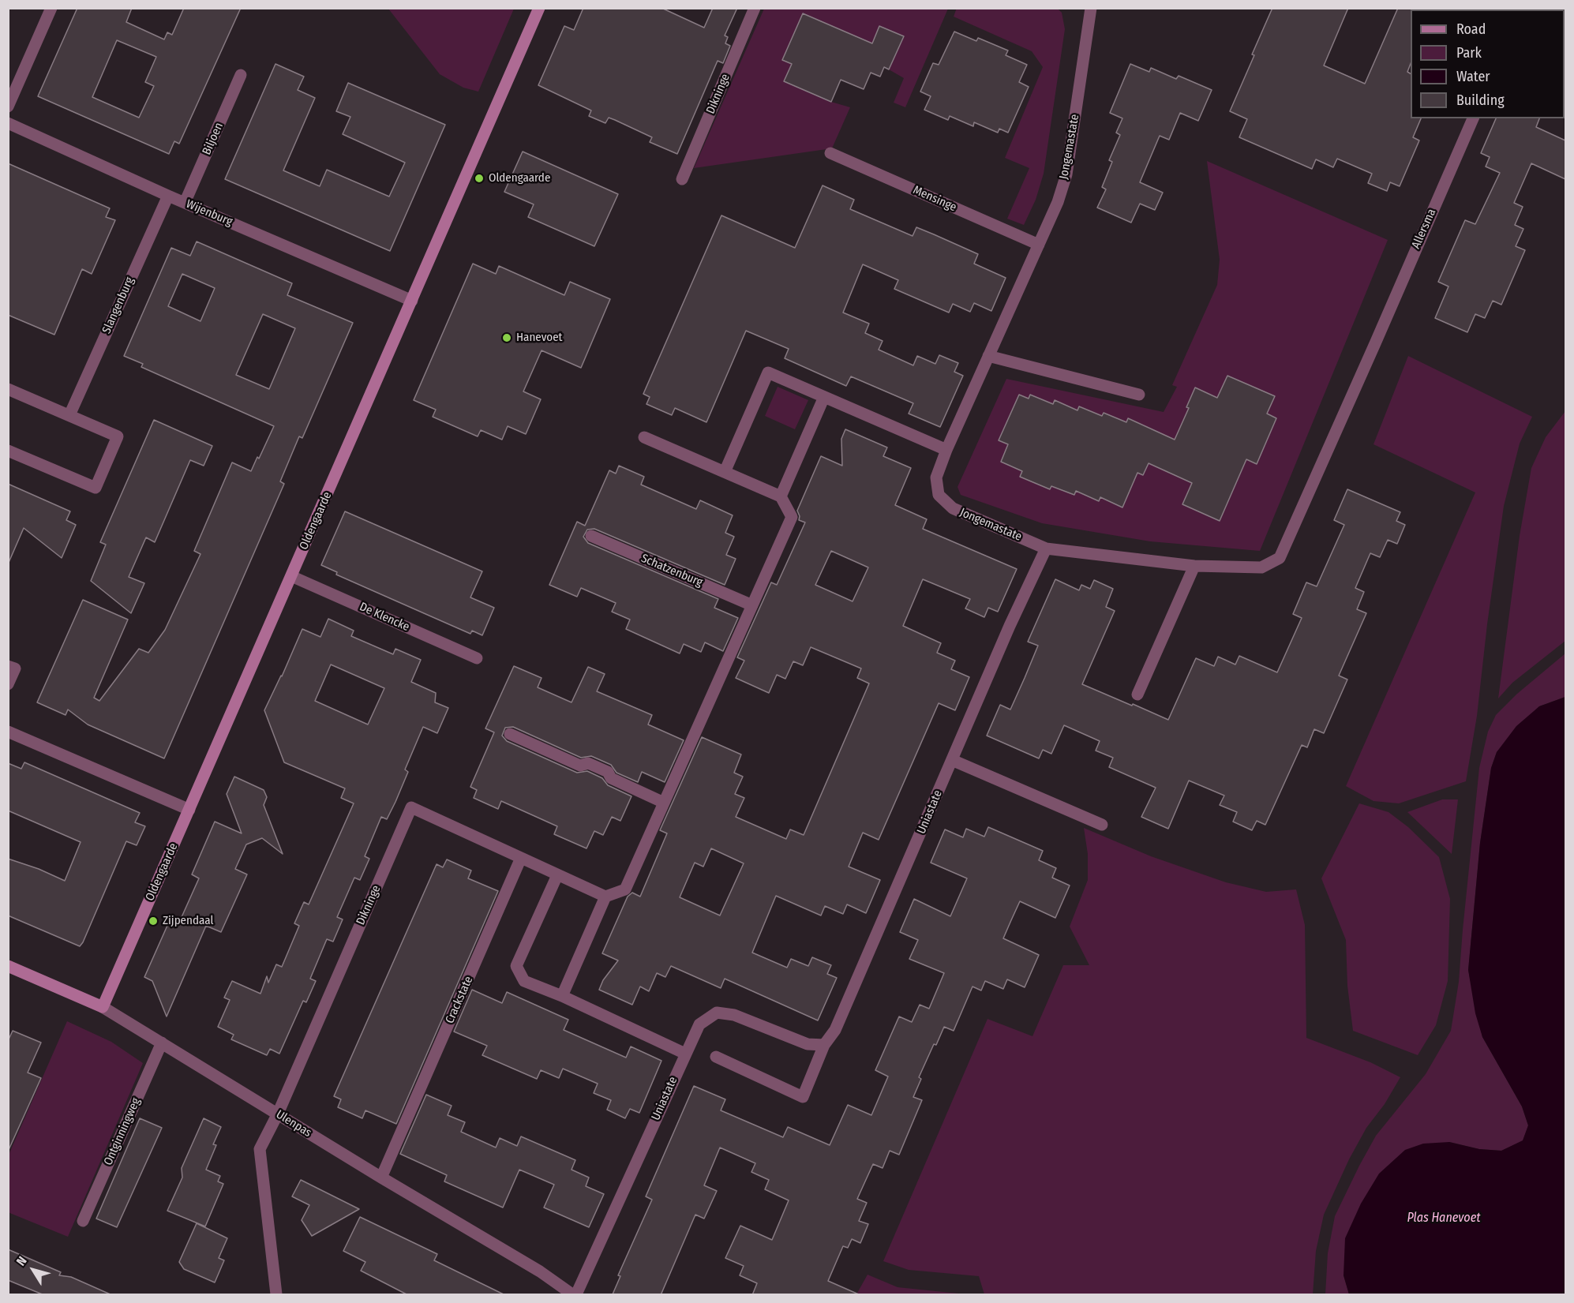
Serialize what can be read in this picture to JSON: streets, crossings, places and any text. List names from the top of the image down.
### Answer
{
  "streets": {
    "street": [
      "Dikninge",
      "Biljoen",
      "Jongemastate",
      "Mensinge",
      "Wijenburg",
      "Allersma",
      "Slangenburg",
      "Oldengaarde",
      "Schatzenburg",
      "De Klencke",
      "Uniastate",
      "Crackstate",
      "Ulenpas",
      "Ontginningweg"
    ]
  },
  "crossings": [
    ["Dikninge", "Crackstate"],
    ["Dikninge", "Ulenpas"],
    ["Biljoen", "Wijenburg"],
    ["Jongemastate", "Mensinge"],
    ["Jongemastate", "Allersma"],
    ["Jongemastate", "Uniastate"],
    ["Wijenburg", "Slangenburg"],
    ["Wijenburg", "Oldengaarde"],
    ["Oldengaarde", "De Klencke"],
    ["Oldengaarde", "Ulenpas"],
    ["Crackstate", "Ulenpas"],
    ["Ulenpas", "Ontginningweg"]
  ],
  "water": ["Plas Hanevoet"],
  "places": ["Oldengaarde", "Hanevoet", "Zijpendaal"],
  "legend": [
    "Road",
    "Park",
    "Water",
    "Building"
  ],
  "north": "top left"
}
